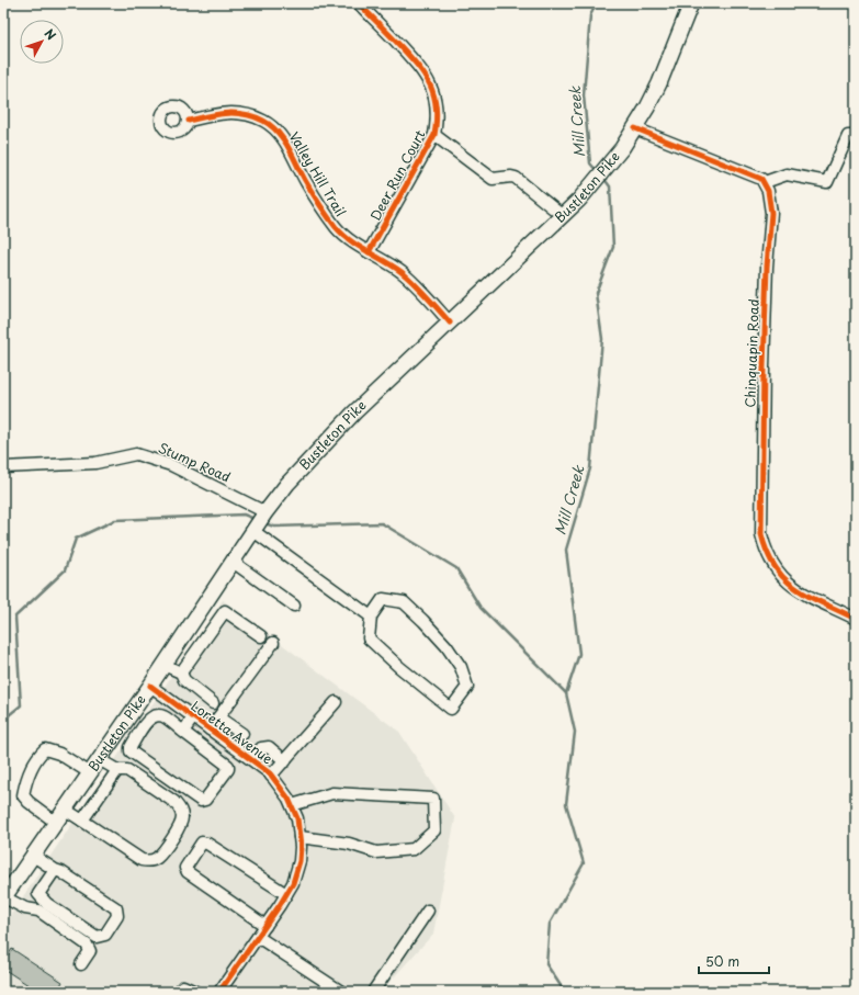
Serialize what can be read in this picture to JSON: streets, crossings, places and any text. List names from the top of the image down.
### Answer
{
  "streets": {
    "main road": ["Bustleton Pike"],
    "street": [
      "Valley Hill Trail",
      "Deer Run Court",
      "Chinquapin Road",
      "Stump Road",
      "Loretta Avenue"
    ]
  },
  "crossings": [
    ["Valley Hill Trail", "Deer Run Court"],
    ["Valley Hill Trail", "Bustleton Pike"],
    ["Bustleton Pike", "Stump Road"],
    ["Bustleton Pike", "Loretta Avenue"]
  ],
  "water": ["Mill Creek"],
  "scale_bar": "50 m",
  "north": "top right"
}
